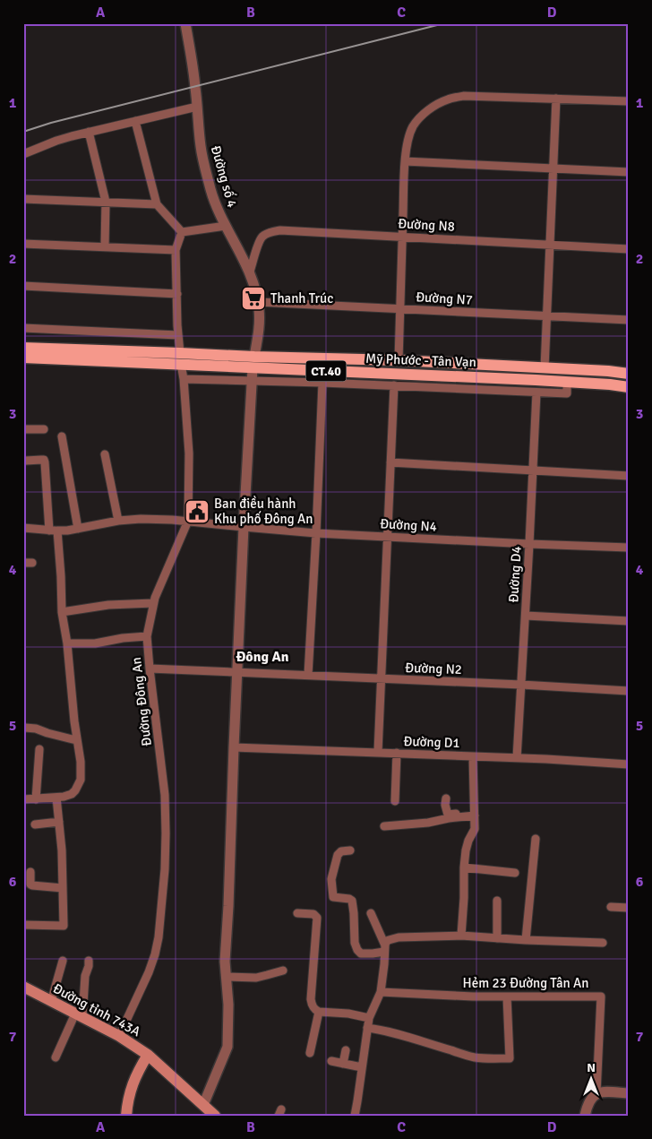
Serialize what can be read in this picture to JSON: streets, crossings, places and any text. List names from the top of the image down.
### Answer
{
  "streets": {
    "main road": ["Mỹ Phước - Tân Vạn", "CT.40", "Đường tỉnh 743A"],
    "street": [
      "Đường số 4",
      "Đường N8",
      "Đường N7",
      "Đường N4",
      "Đường D4",
      "Đường N2",
      "Đường Đông An",
      "Đường D1",
      "Hẻm 23 Đường Tân An"
    ]
  },
  "crossings": [
    ["Đường số 4", "Đường N8"],
    ["Đường số 4", "Đường N7"],
    ["Đường số 4", "Mỹ Phước - Tân Vạn"],
    ["Đường số 4", "Đường N4"],
    ["Đường số 4", "Đường N2"],
    ["Đường số 4", "Đường D1"],
    ["Đường số 4", "Đường tỉnh 743A"],
    ["Mỹ Phước - Tân Vạn", "Đường Đông An"],
    ["Đường N4", "Đường D4"],
    ["Đường N4", "Đường Đông An"],
    ["Đường D4", "Đường N2"],
    ["Đường D4", "Đường D1"],
    ["Đường N2", "Đường Đông An"],
    ["Đường Đông An", "Đường tỉnh 743A"]
  ],
  "districts": ["Đông An"],
  "places": {
    "supermarket": ["Thanh Trúc"],
    "public building": ["Ban điều hành Khu phố Đông An"]
  },
  "north": "top",
  "grid": {
    "columns": [
      "A",
      "B",
      "C",
      "D"
    ],
    "rows": [
      "1",
      "2",
      "3",
      "4",
      "5",
      "6",
      "7"
    ]
  }
}
